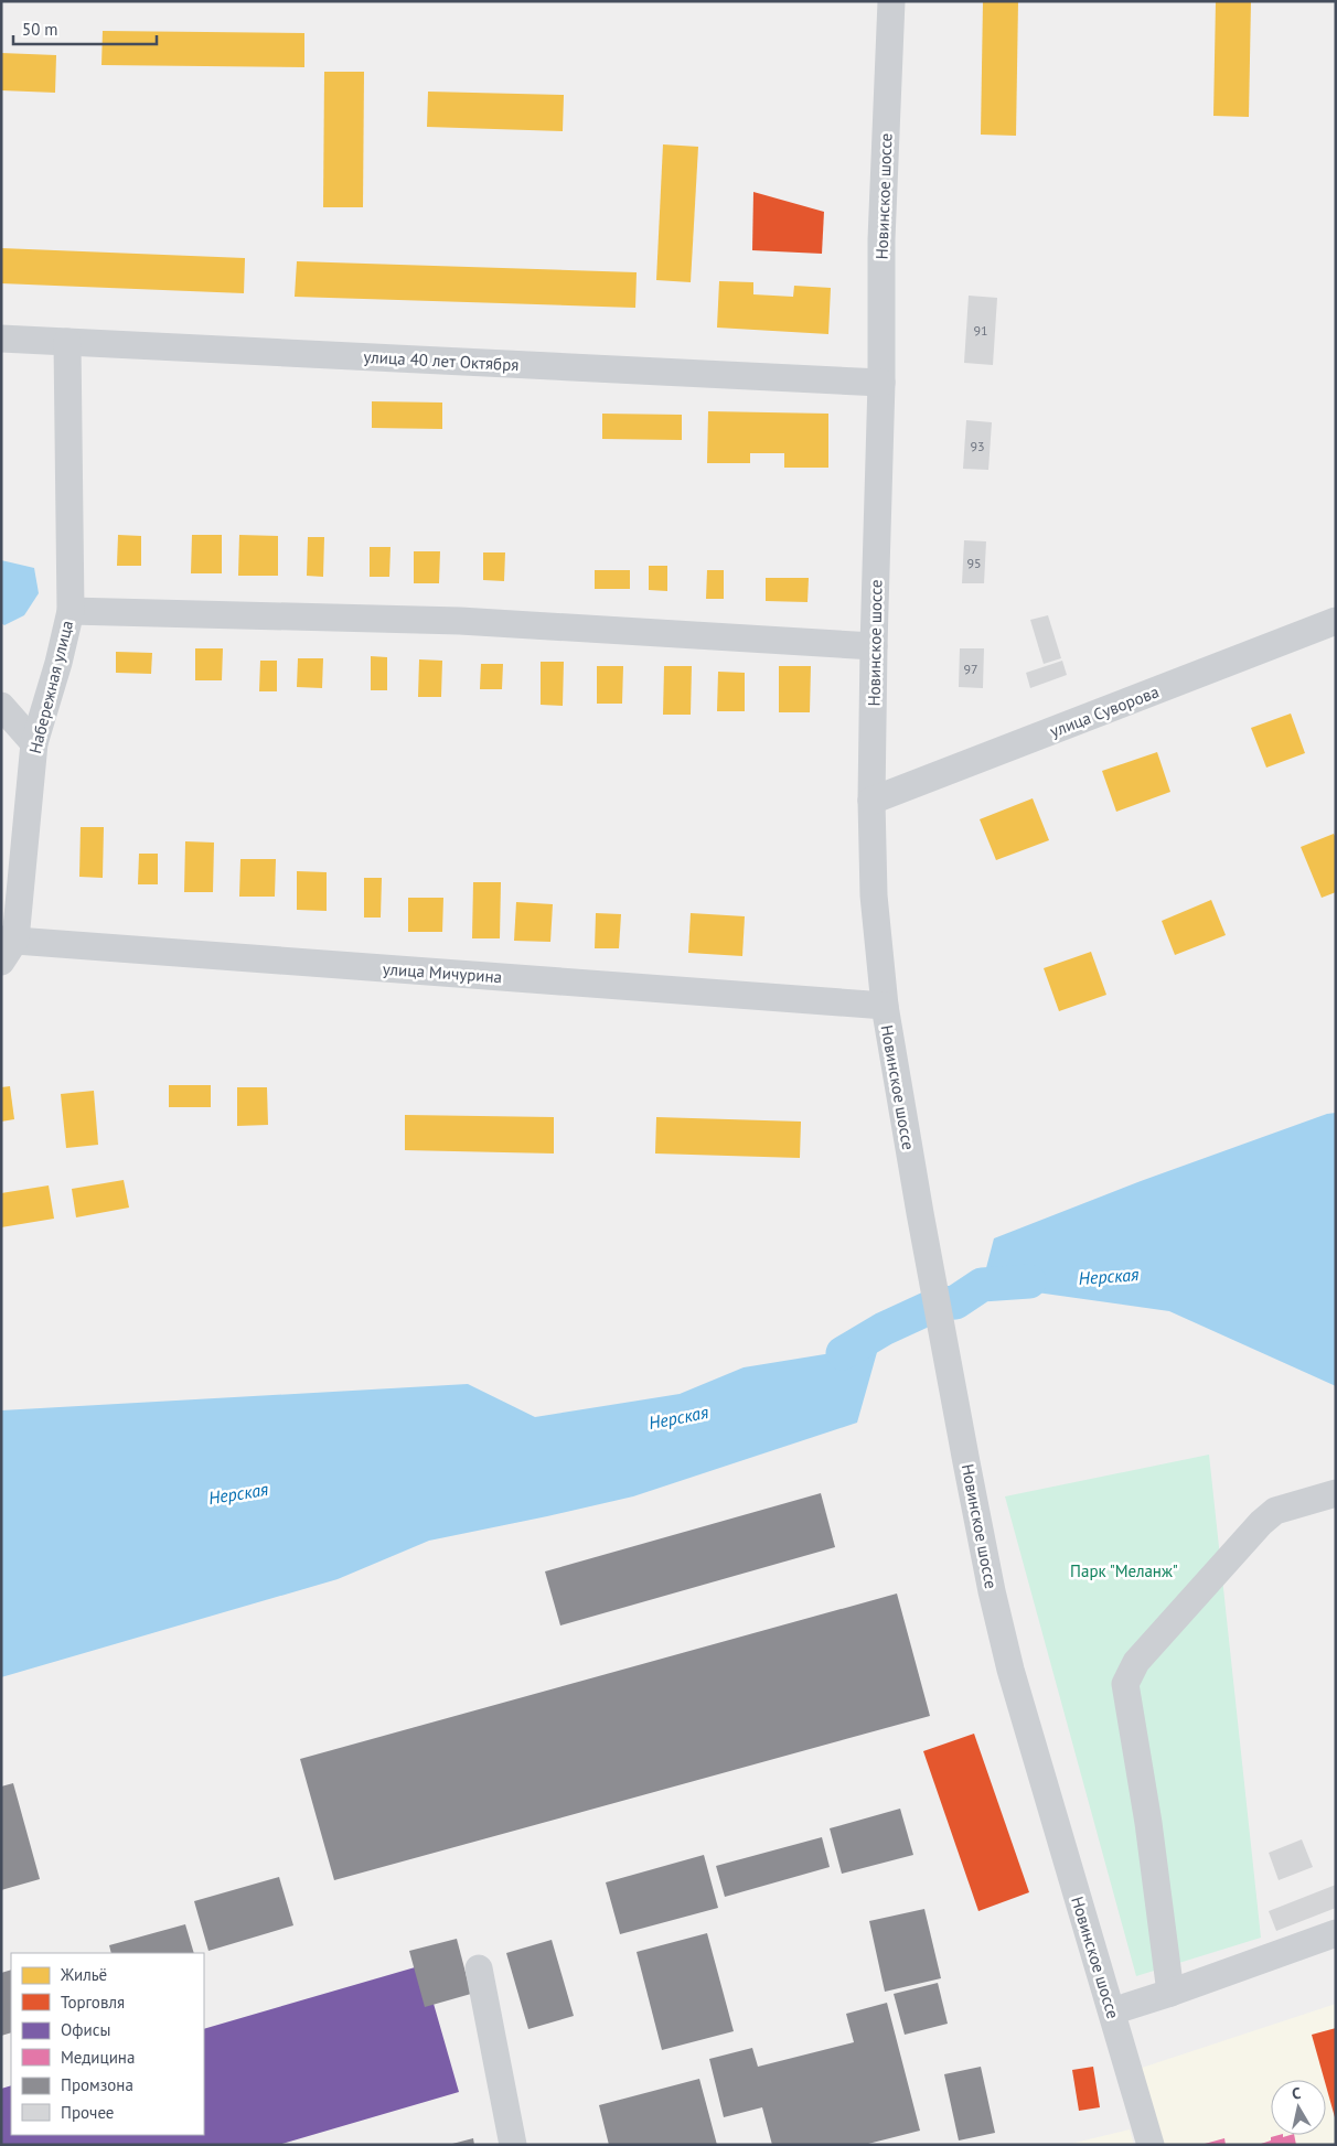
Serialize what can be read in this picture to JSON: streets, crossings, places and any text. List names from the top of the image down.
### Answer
{
  "streets": {
    "street": [
      "Новинское шоссе",
      "улица 40 лет Октября",
      "Набережная улица",
      "улица Суворова",
      "улица Мичурина"
    ]
  },
  "crossings": [
    ["Новинское шоссе", "улица 40 лет Октября"],
    ["Новинское шоссе", "улица Суворова"],
    ["Новинское шоссе", "улица Мичурина"],
    ["улица 40 лет Октября", "Набережная улица"],
    ["Набережная улица", "улица Мичурина"]
  ],
  "water": ["Нерская"],
  "parks": ["Парк \"Меланж\""],
  "house_numbers": [
    "91",
    "93",
    "95",
    "97"
  ],
  "legend": [
    "Жильё",
    "Торговля",
    "Офисы",
    "Медицина",
    "Промзона",
    "Прочее"
  ],
  "scale_bar": "50 m",
  "north": "top"
}
